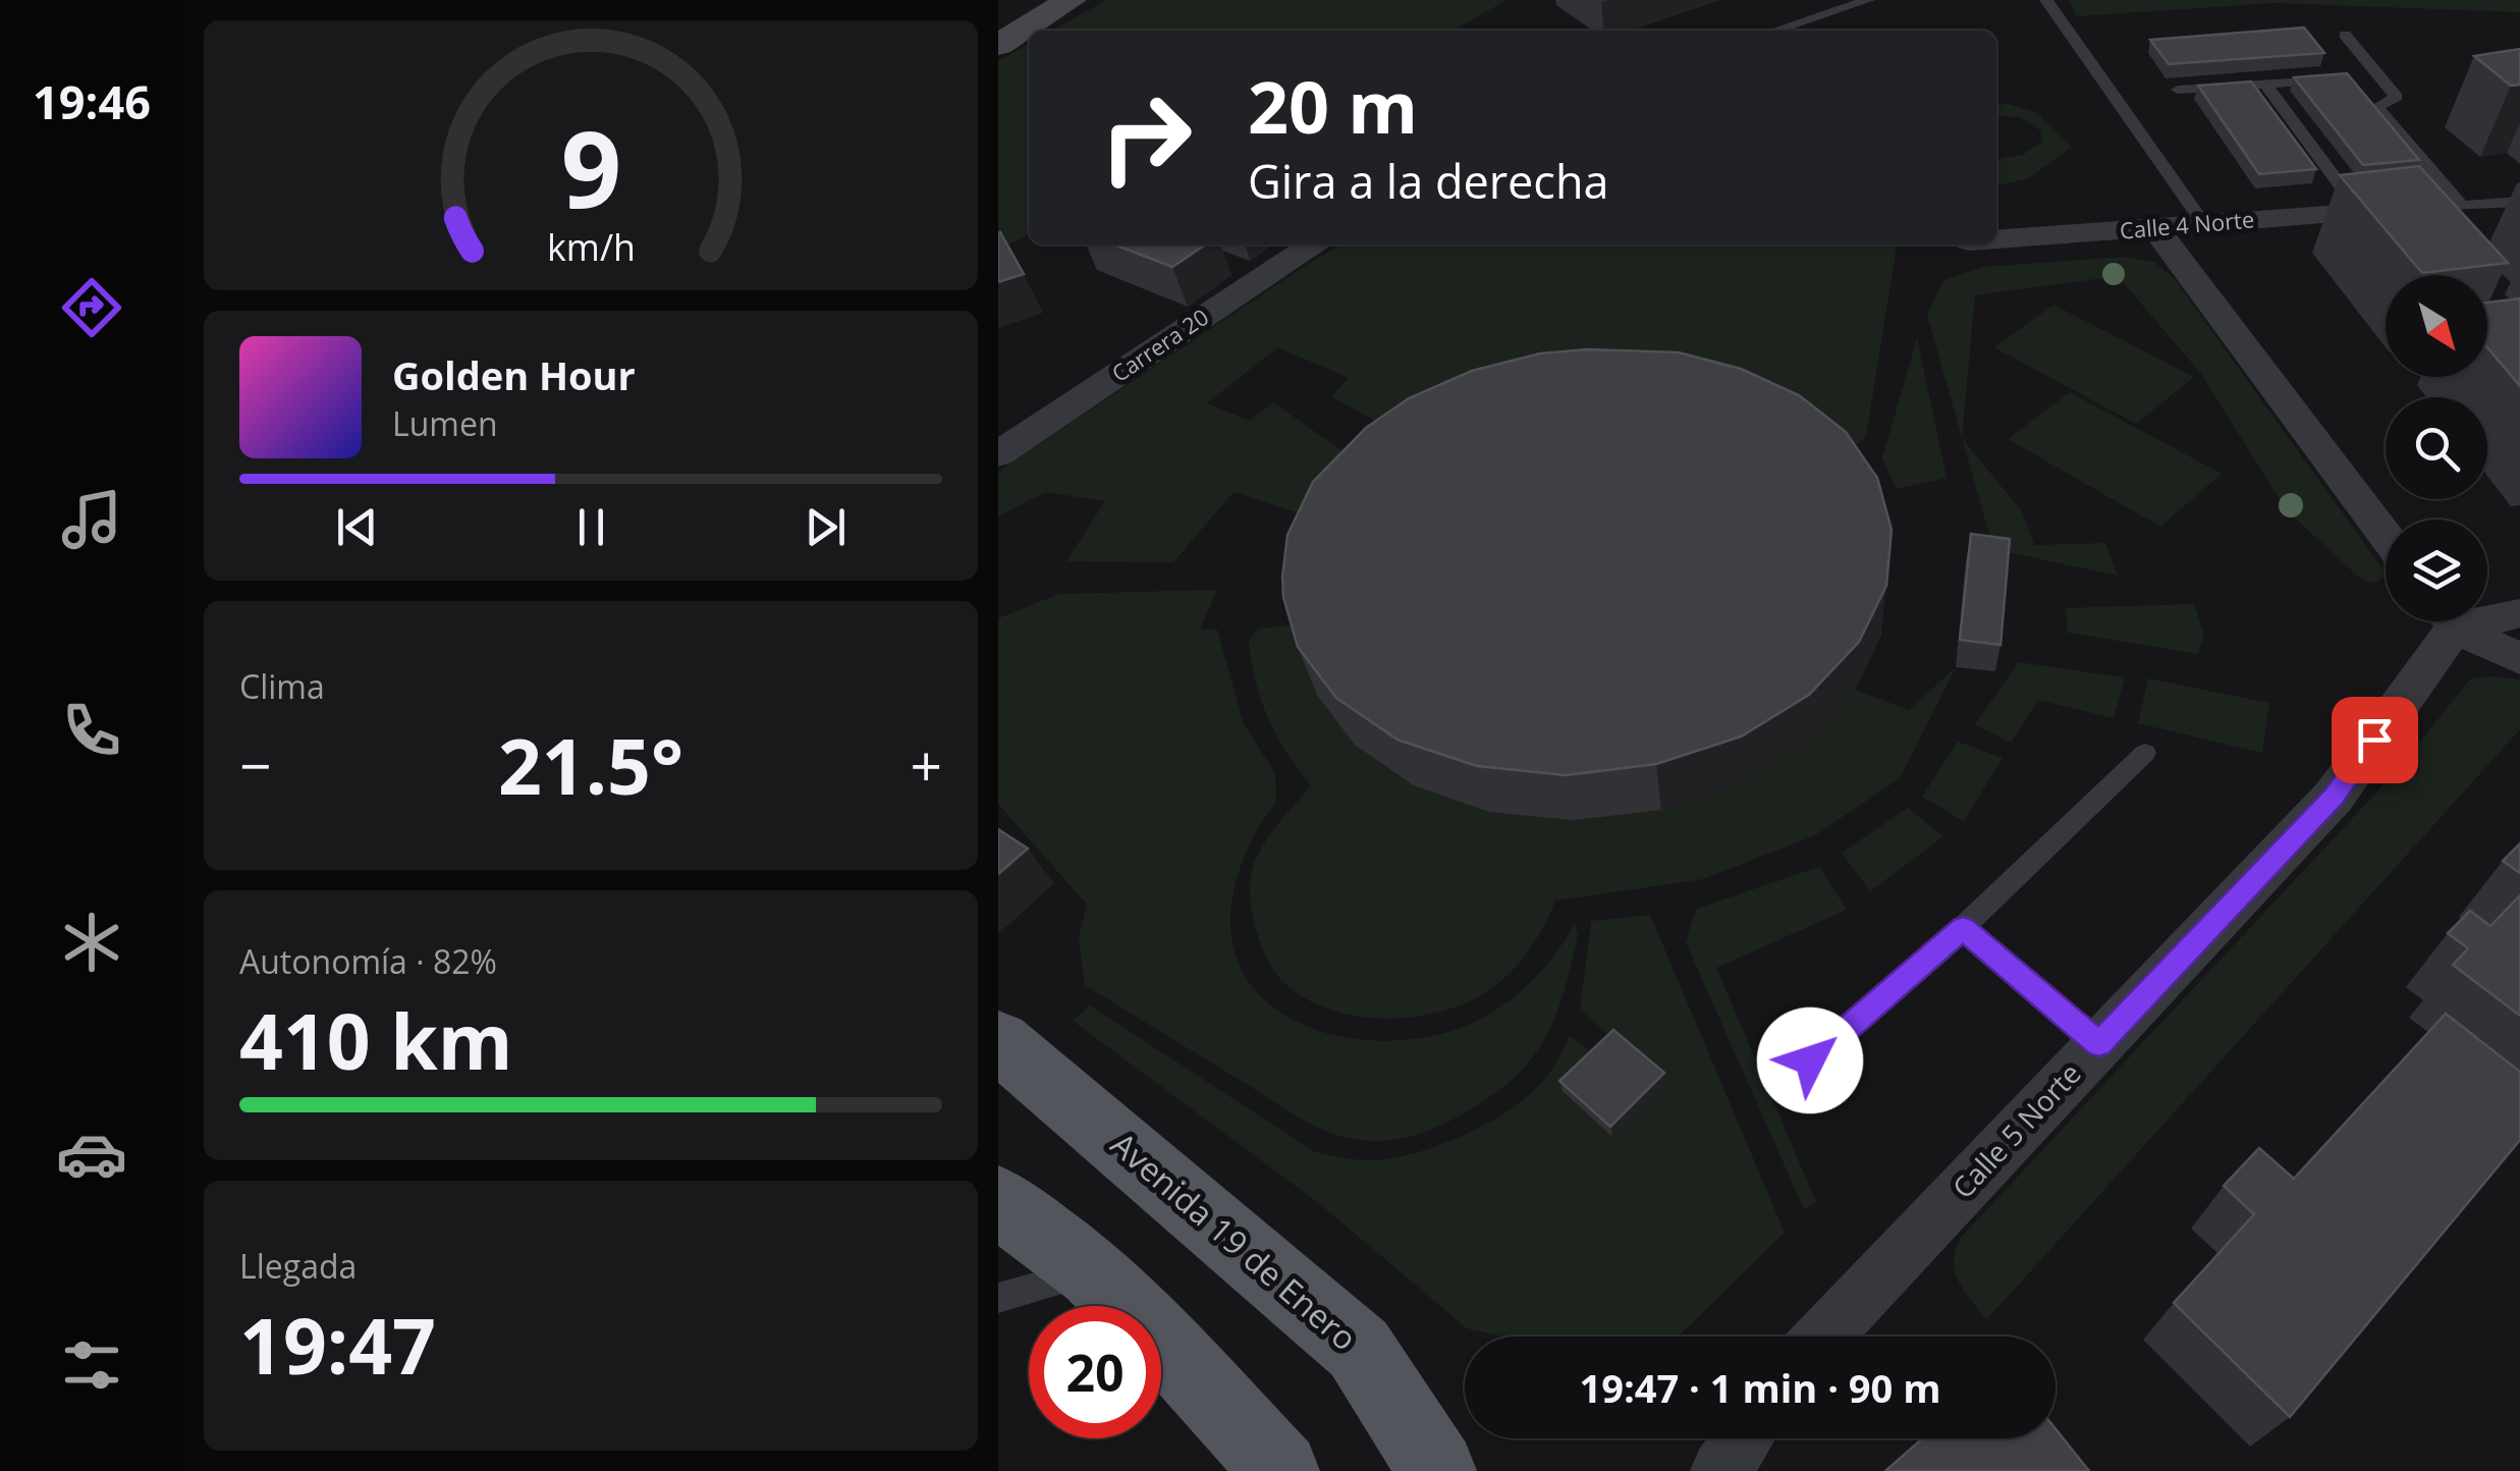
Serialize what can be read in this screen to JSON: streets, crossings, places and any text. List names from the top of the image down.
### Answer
{
  "streets": {
    "main road": ["Avenida 19 de Enero"],
    "street": ["Calle 4 Norte", "Carrera 20", "Calle 5 Norte"]
  },
  "north": "bottom right",
  "page": {
    "tabs": "19:46",
    "turn": ["20 m", "Gira a la derecha"],
    "song": ["Golden Hour", "Lumen"],
    "tile": [
      "Clima",
      ["Autonomía · 82%", "410 km"],
      ["Llegada", "19:47"]
    ],
    "heat": ["−", "21.5°", "+"],
    "limit": "20",
    "trip": "19:47 · 1 min · 90 m",
    "gauge": ["9", "km/h"]
  }
}
